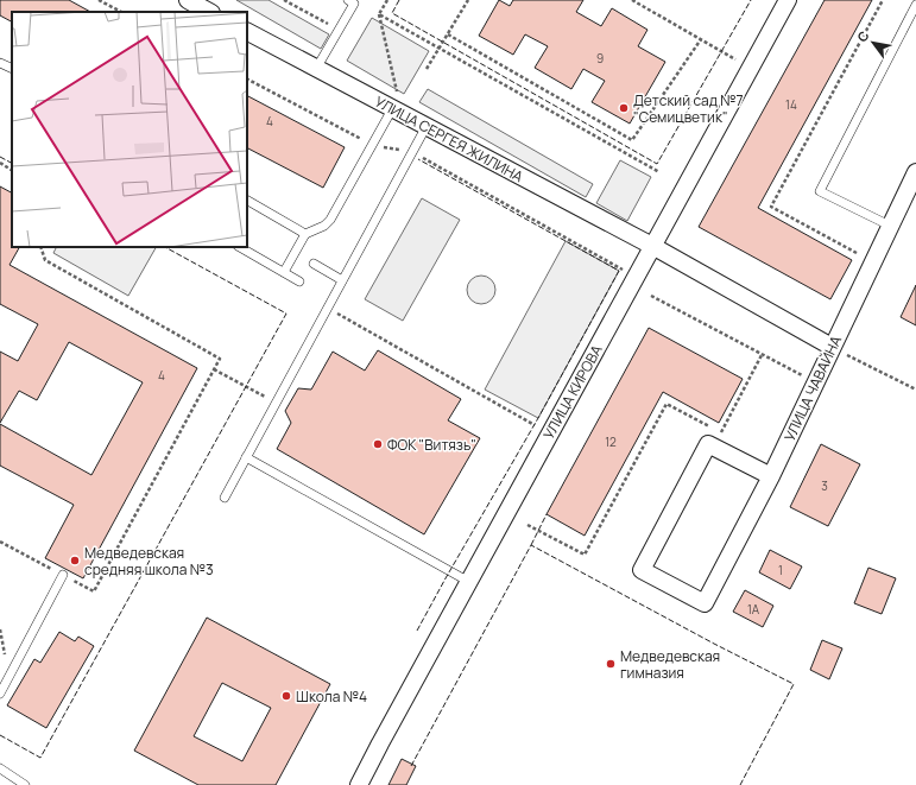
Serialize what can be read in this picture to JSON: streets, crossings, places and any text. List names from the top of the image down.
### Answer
{
  "streets": {
    "street": ["УЛИЦА СЕРГЕЯ ЖИЛИНА", "УЛИЦА ЧАВАЙНА", "УЛИЦА КИРОВА"]
  },
  "crossings": [
    ["УЛИЦА СЕРГЕЯ ЖИЛИНА", "УЛИЦА ЧАВАЙНА"],
    ["УЛИЦА СЕРГЕЯ ЖИЛИНА", "УЛИЦА КИРОВА"]
  ],
  "places": [
    "Детский сад №7 \"Семицветик\"",
    "ФОК \"Витязь\"",
    "Медведевская средняя школа №3",
    "Медведевская гимназия",
    "Школа №4"
  ],
  "house_numbers": [
    "9",
    "14",
    "4",
    "4",
    "12",
    "3",
    "1",
    "1А"
  ],
  "north": "top left"
}
